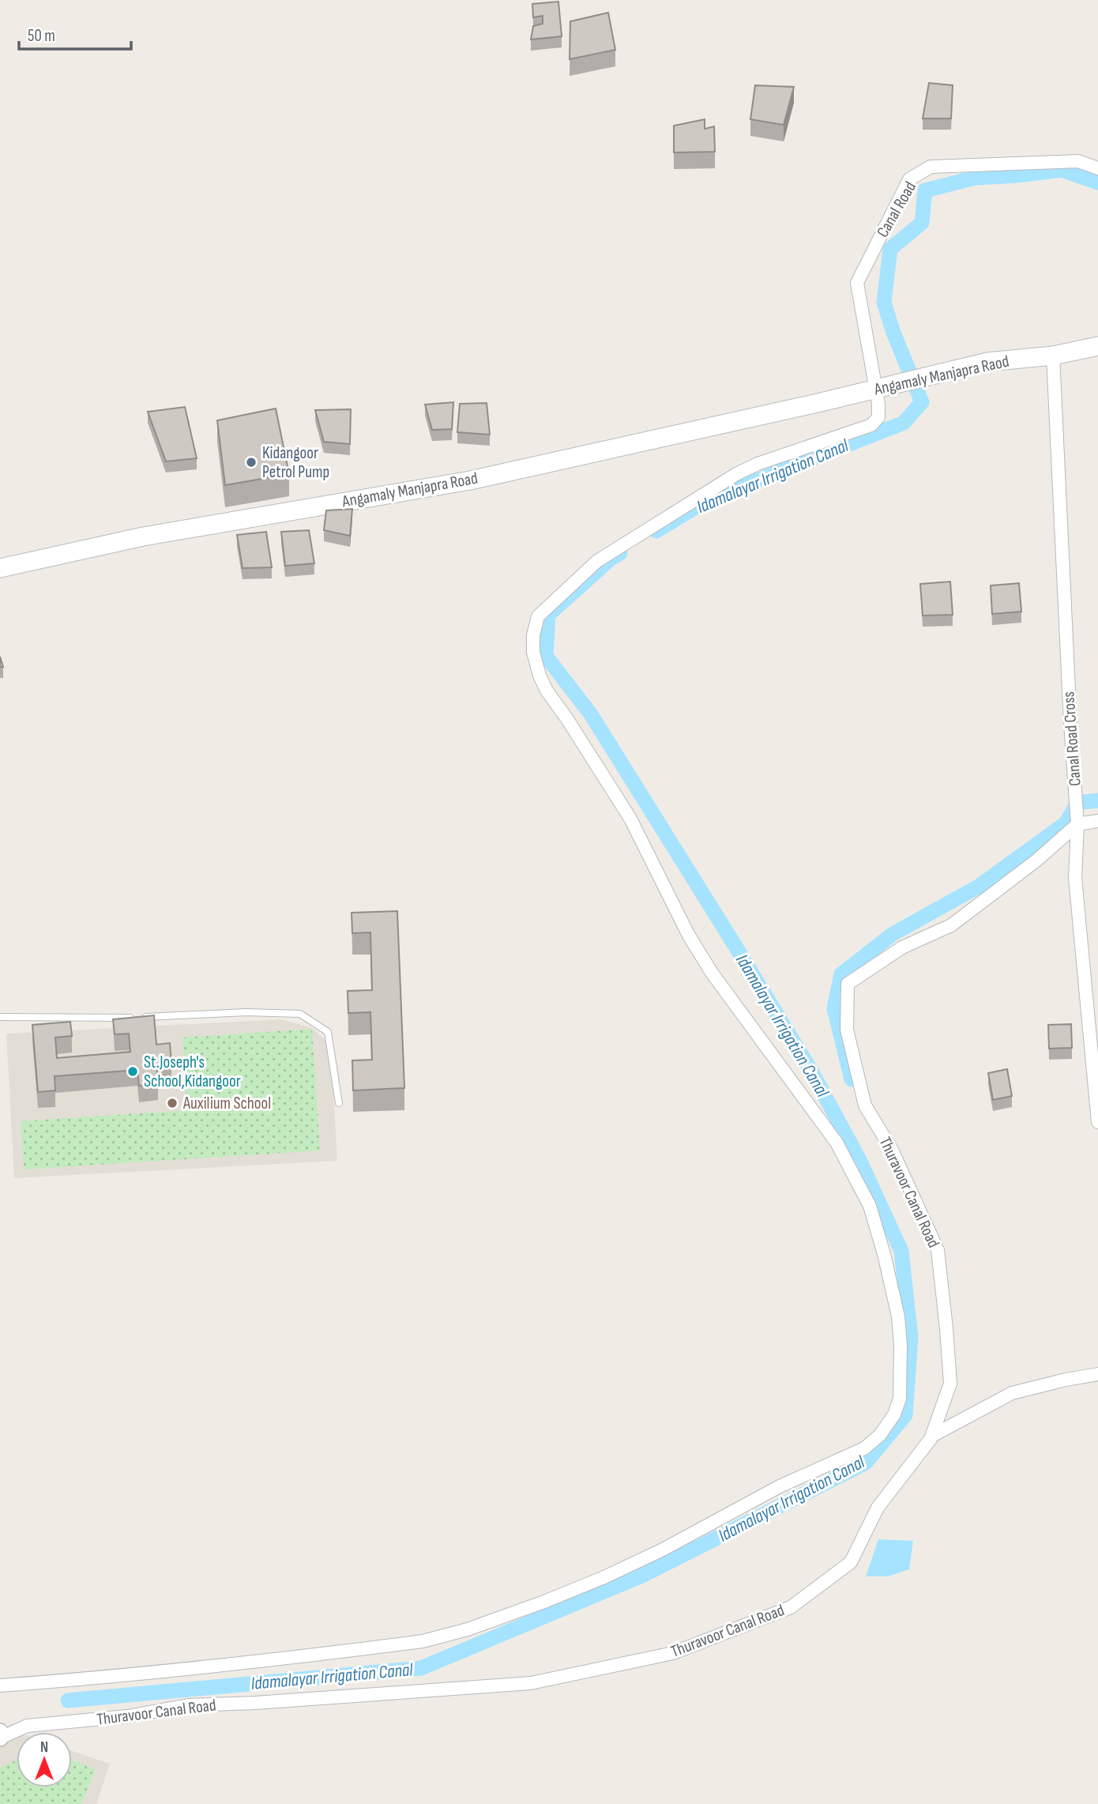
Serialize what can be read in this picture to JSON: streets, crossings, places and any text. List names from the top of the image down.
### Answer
{
  "streets": {
    "main road": ["Angamaly Manjapra Raod", "Angamaly Manjapra Road"],
    "street": ["Canal Road", "Canal Road Cross", "Thuravoor Canal Road"]
  },
  "crossings": [
    ["Canal Road", "Angamaly Manjapra Raod"],
    ["Angamaly Manjapra Raod", "Angamaly Manjapra Road"],
    ["Angamaly Manjapra Raod", "Canal Road Cross"],
    ["Canal Road Cross", "Thuravoor Canal Road"]
  ],
  "water": ["Idamalayar Irrigation Canal"],
  "places": ["Kidangoor Petrol Pump", "St.Joseph's School,Kidangoor", "Auxilium School"],
  "scale_bar": "50 m",
  "north": "top"
}
